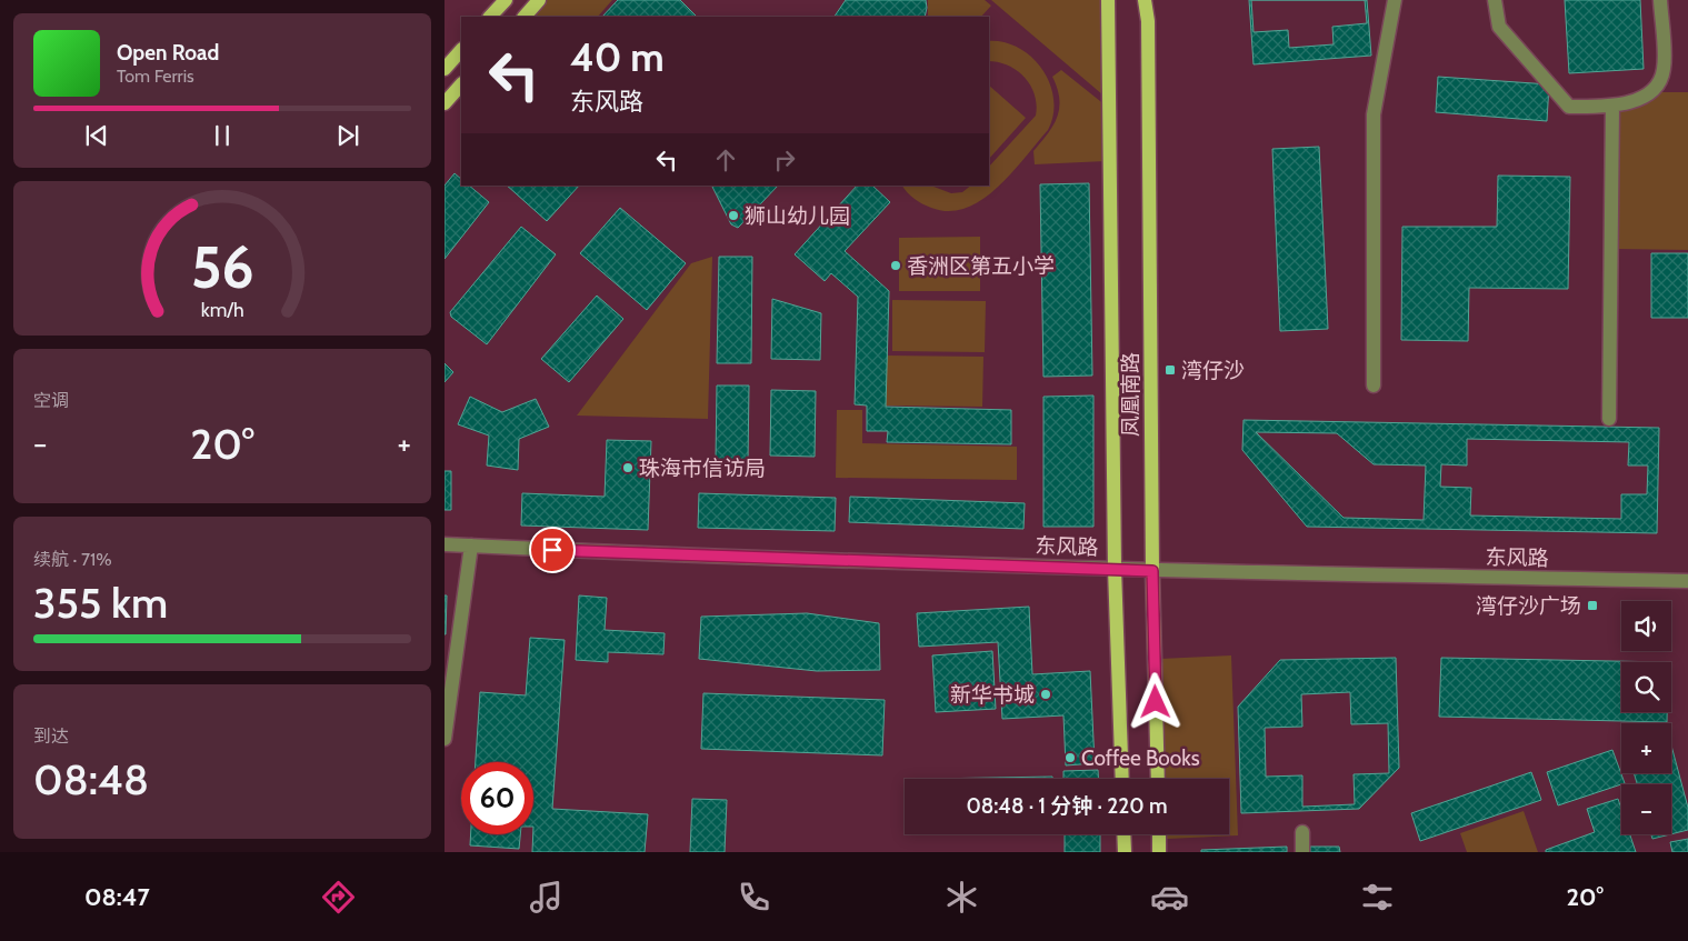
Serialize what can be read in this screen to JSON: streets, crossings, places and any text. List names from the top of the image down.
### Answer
{
  "streets": {
    "main road": ["凤凰南路"],
    "street": ["东风路"]
  },
  "crossings": [
    ["凤凰南路", "东风路"]
  ],
  "places": {
    "other": [
      "狮山幼儿园",
      "香洲区第五小学",
      "珠海市信访局",
      "新华书城",
      "Coffee Books"
    ],
    "transit": ["湾仔沙", "湾仔沙广场"]
  },
  "page": {
    "turn": ["40 m", "东风路"],
    "song": ["Open Road", "Tom Ferris"],
    "tile": [
      "空调",
      ["续航 · 71%", "355 km"],
      ["到达", "08:48"]
    ],
    "heat": ["−", "20°", "+"],
    "map_buttons": ["+", "−"],
    "limit": "60",
    "trip": "08:48 · 1 分钟 · 220 m",
    "tabs": ["08:47", "20°"],
    "gauge": ["56", "km/h"]
  }
}
